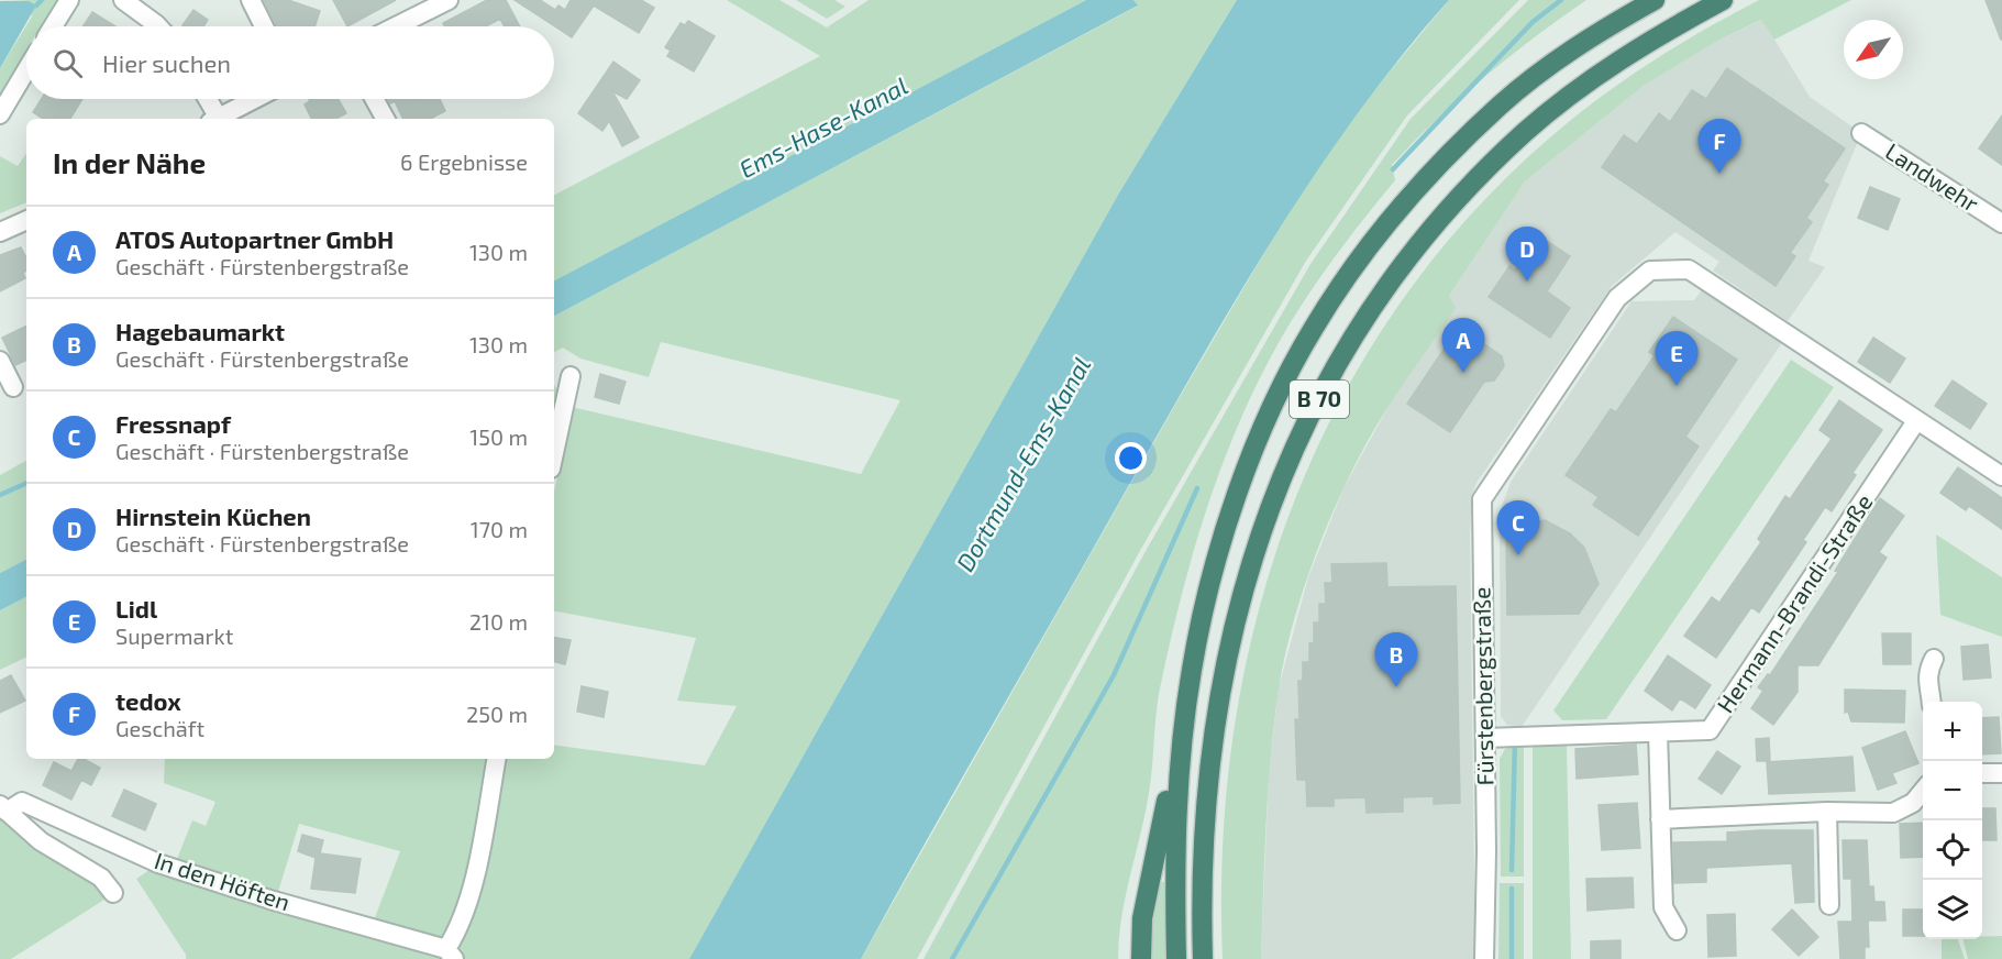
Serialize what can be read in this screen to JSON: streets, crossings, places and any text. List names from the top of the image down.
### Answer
{
  "streets": {
    "highway": ["B 70"],
    "street": [
      "Landwehr",
      "Hermann-Brandi-Straße",
      "Fürstenbergstraße",
      "In den Höften"
    ]
  },
  "crossings": [
    ["Hermann-Brandi-Straße", "Fürstenbergstraße"]
  ],
  "water": ["Ems-Hase-Kanal", "Dortmund-Ems-Kanal"],
  "north": "bottom left",
  "page": {
    "search": "Hier suchen",
    "pins": [
      "F",
      "D",
      "A",
      "E",
      "C",
      "B"
    ],
    "heading": ["In der Nähe", "6 Ergebnisse"],
    "list": [
      {
        "mark": "A",
        "name": "ATOS Autopartner GmbH",
        "note": "Geschäft · Fürstenbergstraße",
        "value": "130 m"
      },
      {
        "mark": "B",
        "name": "Hagebaumarkt",
        "note": "Geschäft · Fürstenbergstraße",
        "value": "130 m"
      },
      {
        "mark": "C",
        "name": "Fressnapf",
        "note": "Geschäft · Fürstenbergstraße",
        "value": "150 m"
      },
      {
        "mark": "D",
        "name": "Hirnstein Küchen",
        "note": "Geschäft · Fürstenbergstraße",
        "value": "170 m"
      },
      {
        "mark": "E",
        "name": "Lidl",
        "note": "Supermarkt",
        "value": "210 m"
      },
      {
        "mark": "F",
        "name": "tedox",
        "note": "Geschäft",
        "value": "250 m"
      }
    ],
    "map_buttons": ["+", "−"]
  }
}
